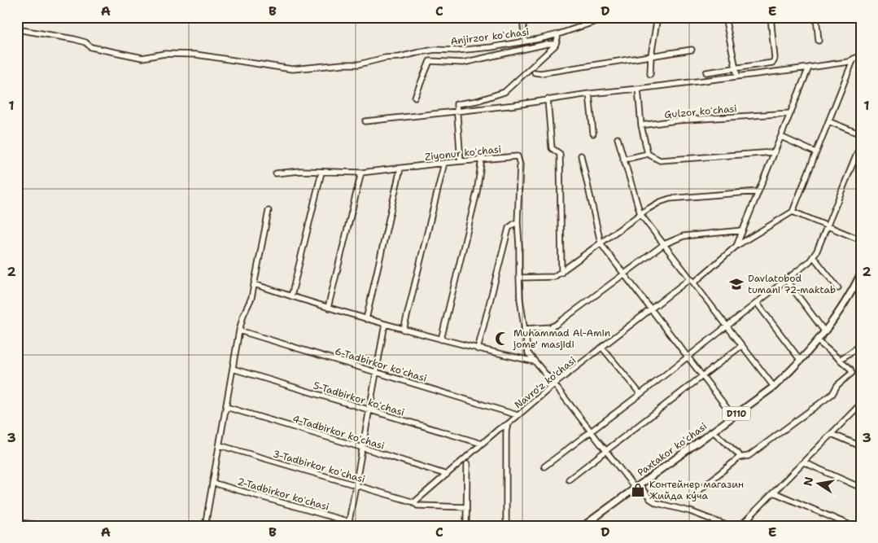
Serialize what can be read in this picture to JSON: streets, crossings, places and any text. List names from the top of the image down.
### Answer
{
  "streets": {
    "main road": ["D110", "Paxtakor koʻchasi"],
    "street": [
      "Anjirzor koʻchasi",
      "Gulzor koʻchasi",
      "Ziyonur koʻchasi",
      "6-Tadbirkor koʻchasi",
      "Navro'z ko'chasi",
      "5-Tadbirkor koʻchasi",
      "4-Tadbirkor koʻchasi",
      "3-Tadbirkor koʻchasi",
      "2-Tadbirkor koʻchasi"
    ]
  },
  "crossings": [
    ["Ziyonur koʻchasi", "Navro'z ko'chasi"],
    ["Ziyonur koʻchasi", "Paxtakor koʻchasi"],
    ["6-Tadbirkor koʻchasi", "Navro'z ko'chasi"],
    ["Navro'z ko'chasi", "5-Tadbirkor koʻchasi"],
    ["Navro'z ko'chasi", "4-Tadbirkor koʻchasi"],
    ["Navro'z ko'chasi", "3-Tadbirkor koʻchasi"]
  ],
  "places": {
    "school or university": ["Davlatobod tumani 72-maktab"],
    "mosque": ["Muhammad Al-Amin jome' masjidi"],
    "shop": ["Контейнер магазин Жийда ку́ча"]
  },
  "north": "left",
  "grid": {
    "columns": [
      "A",
      "B",
      "C",
      "D",
      "E"
    ],
    "rows": ["1", "2", "3"]
  }
}
